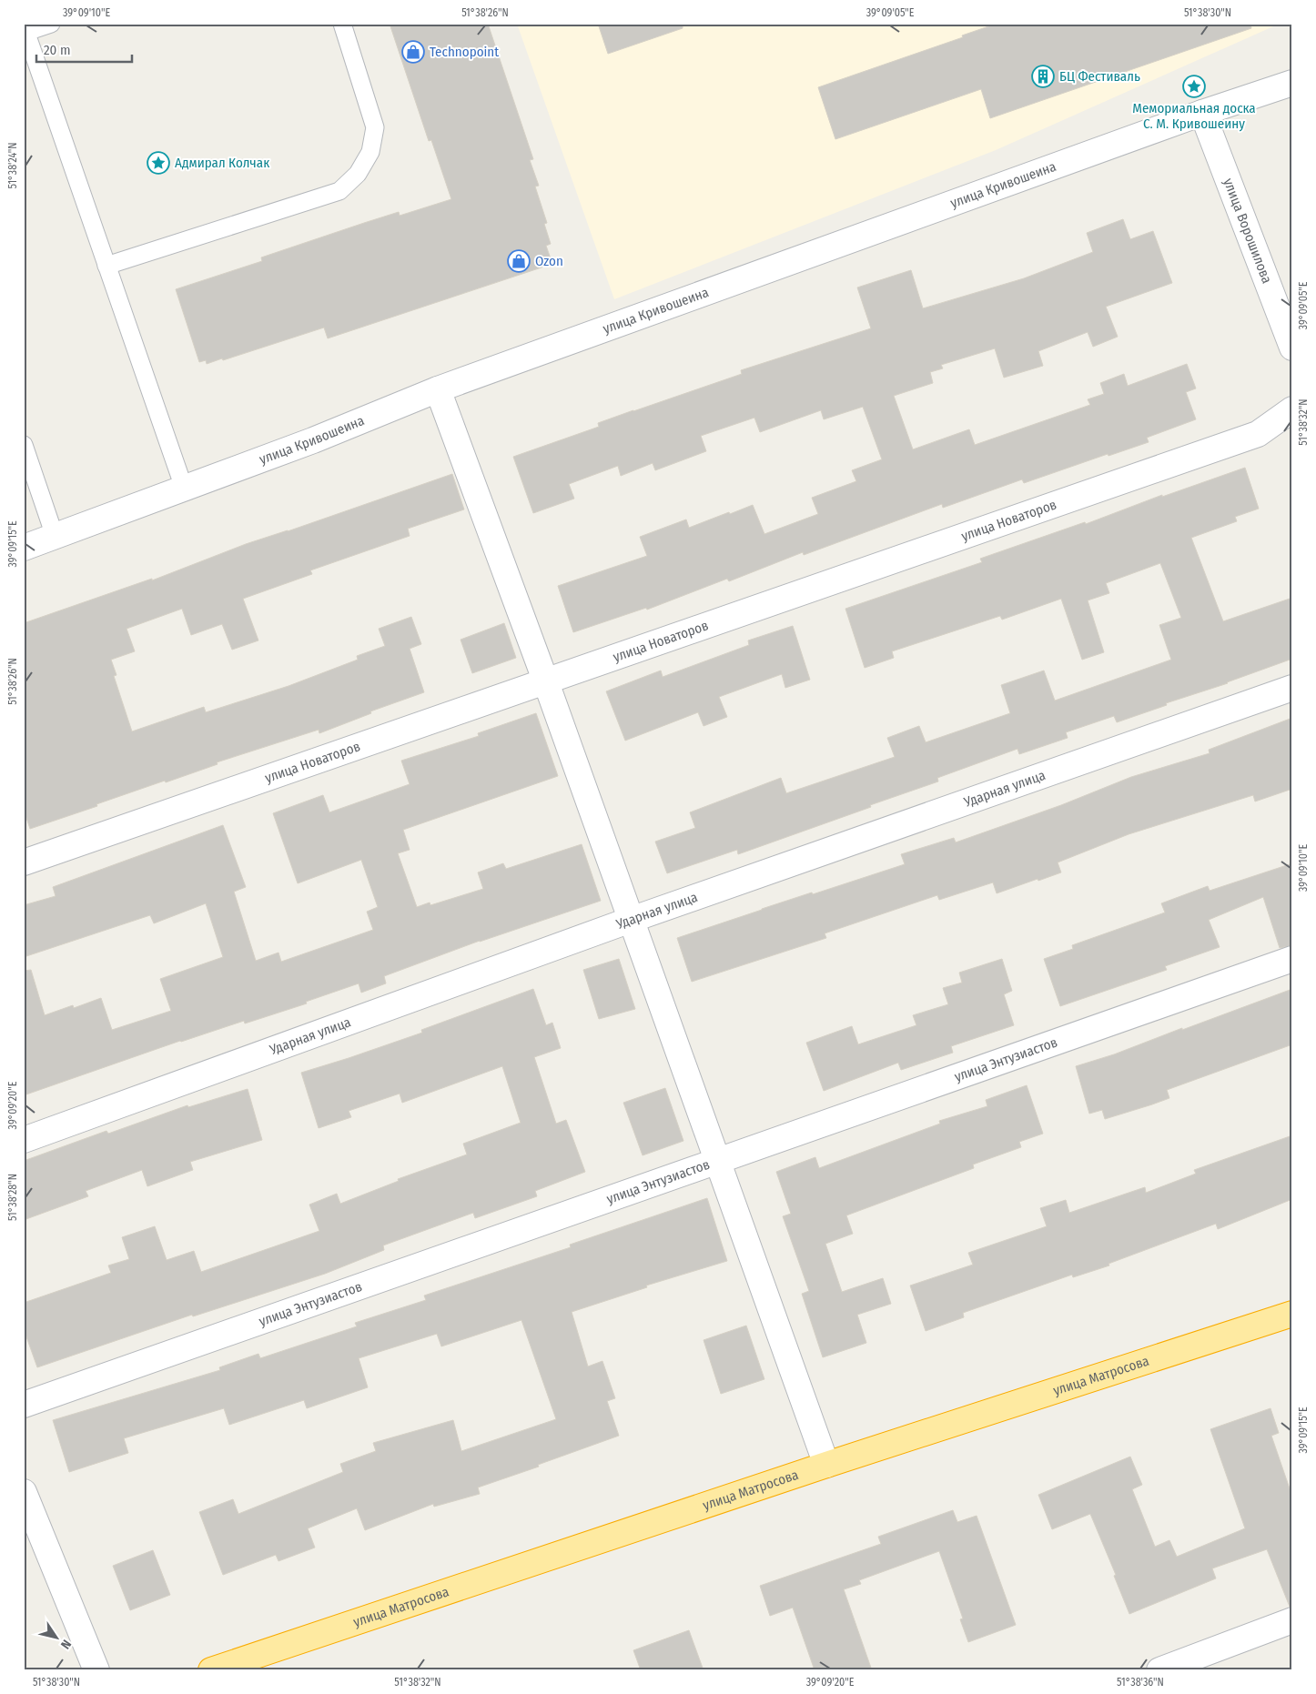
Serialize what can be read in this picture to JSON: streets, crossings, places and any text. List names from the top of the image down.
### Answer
{
  "streets": {
    "highway": ["улица Матросова"],
    "street": [
      "улица Кривошеина",
      "улица Ворошилова",
      "улица Новаторов",
      "Ударная улица",
      "улица Энтузиастов"
    ]
  },
  "crossings": [
    ["улица Кривошеина", "улица Ворошилова"]
  ],
  "places": {
    "shop": ["Technopoint", "Ozon"],
    "building": ["БЦ Фестиваль"],
    "place": ["Мемориальная доска С. М. Кривошеину", "Адмирал Колчак"]
  },
  "scale_bar": "20 m",
  "north": "bottom right",
  "coordinates": [
    "39°09'10\"E",
    "51°38'26\"N",
    "39°09'05\"E",
    "51°38'30\"N",
    "51°38'24\"N",
    "51°38'32\"N",
    "39°09'15\"E",
    "39°09'20\"E",
    "51°38'28\"N",
    "51°38'36\"N"
  ]
}
